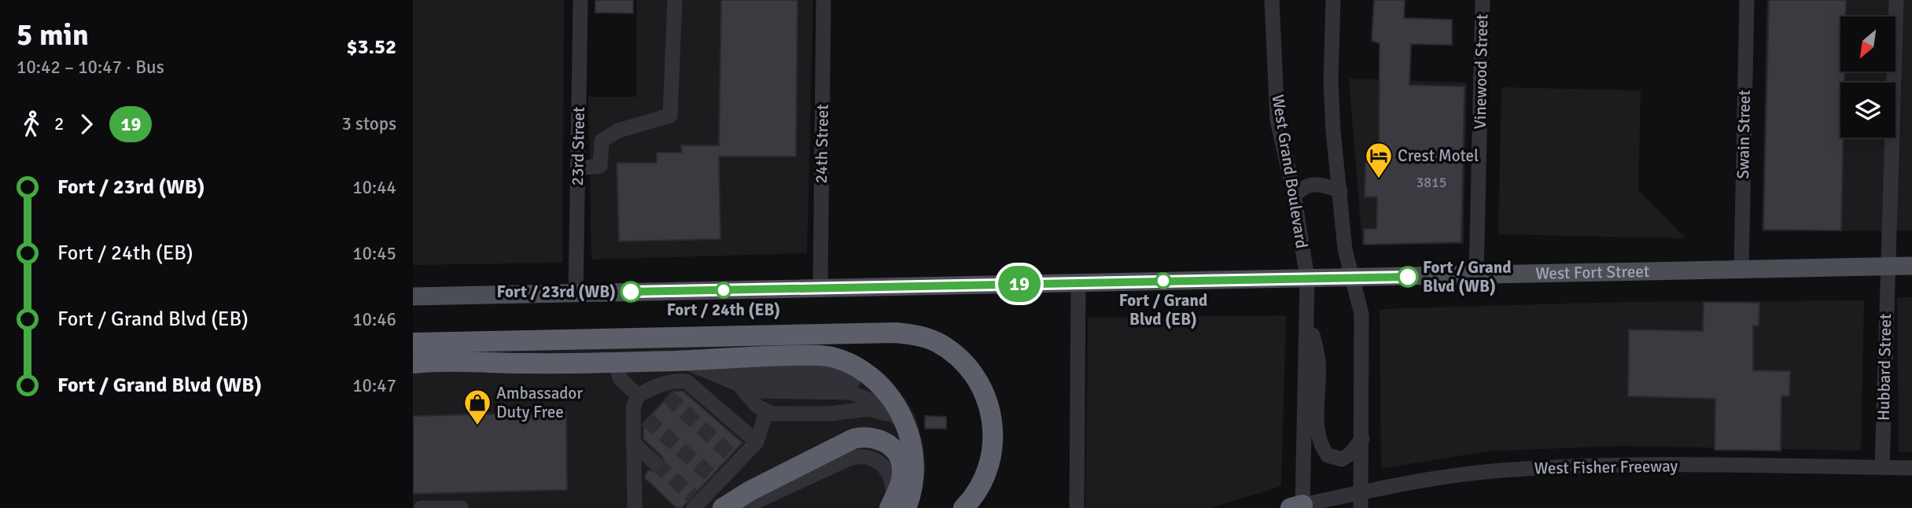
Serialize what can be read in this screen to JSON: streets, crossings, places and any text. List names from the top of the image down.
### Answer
{
  "streets": {
    "main road": ["West Fort Street"],
    "street": [
      "Vinewood Street",
      "Swain Street",
      "24th Street",
      "23rd Street",
      "West Grand Boulevard",
      "Hubbard Street",
      "West Fisher Freeway"
    ]
  },
  "crossings": [
    ["Vinewood Street", "West Fort Street"],
    ["Swain Street", "West Fort Street"],
    ["24th Street", "West Fort Street"],
    ["23rd Street", "West Fort Street"],
    ["West Grand Boulevard", "West Fort Street"],
    ["West Grand Boulevard", "West Fisher Freeway"],
    ["West Fort Street", "Hubbard Street"],
    ["Hubbard Street", "West Fisher Freeway"]
  ],
  "places": {
    "hotel": ["Crest Motel"],
    "other": [
      "Fort / Grand Blvd (WB)",
      "Fort / Grand Blvd (EB)",
      "Fort / 24th (EB)",
      "Fort / 23rd (WB)"
    ],
    "shop": ["Ambassador Duty Free"]
  },
  "lines": ["bus line 19"],
  "house_numbers": ["3815"],
  "north": "bottom left",
  "page": {
    "heading": ["5 min", "10:42 – 10:47 · Bus", "$3.52"],
    "on_map": "19",
    "legs": ["2", "19", "3 stops"],
    "list": [
      {
        "name": "Fort / 23rd (WB)",
        "value": "10:44"
      },
      {
        "name": "Fort / 24th (EB)",
        "value": "10:45"
      },
      {
        "name": "Fort / Grand Blvd (EB)",
        "value": "10:46"
      },
      {
        "name": "Fort / Grand Blvd (WB)",
        "value": "10:47"
      }
    ]
  }
}
